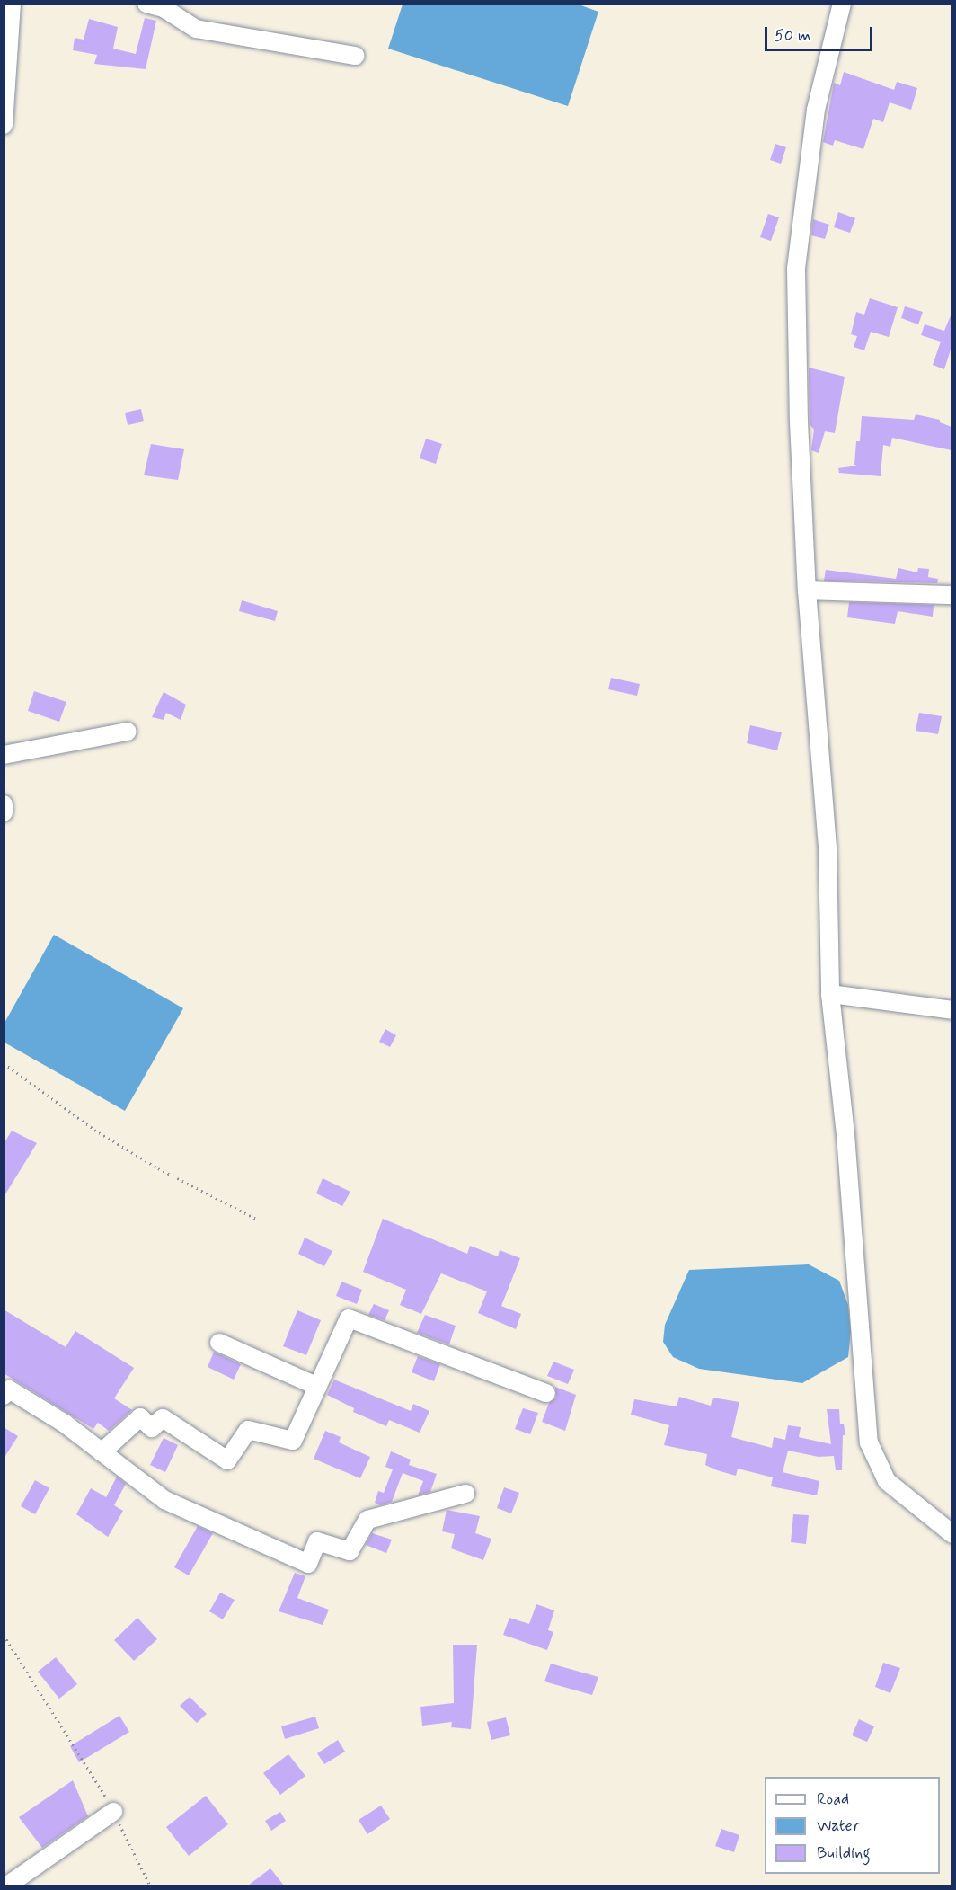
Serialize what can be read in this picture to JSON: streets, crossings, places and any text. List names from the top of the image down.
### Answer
{
  "legend": ["Road", "Water", "Building"],
  "scale_bar": "50 m"
}
